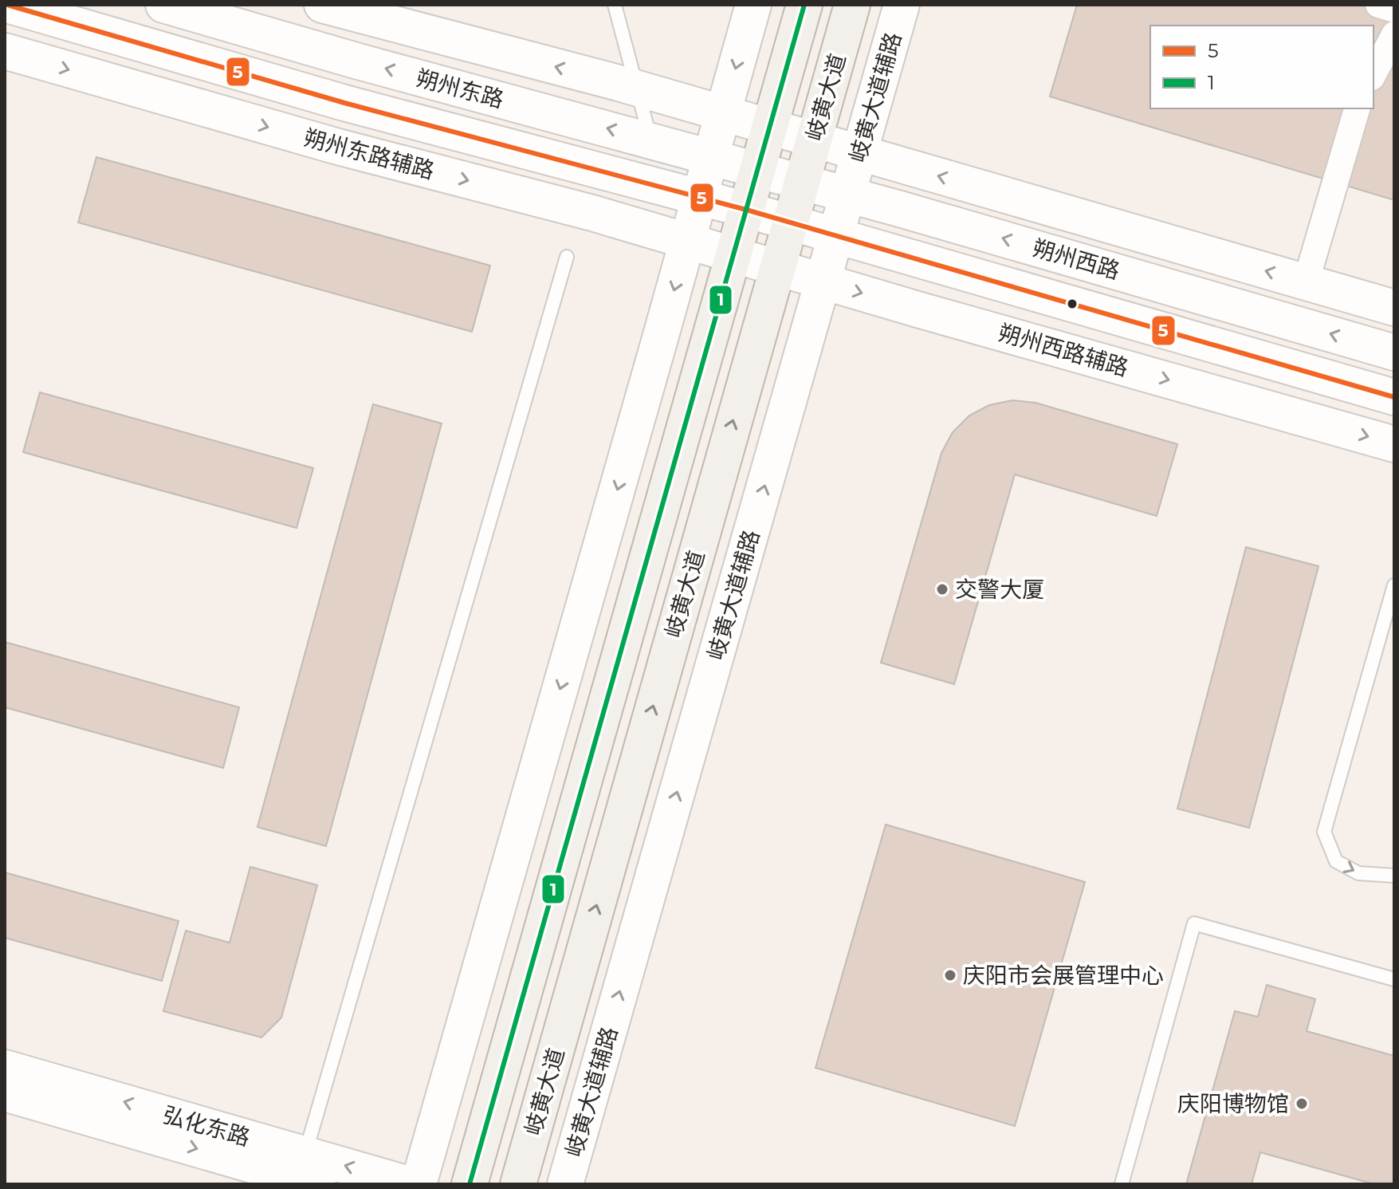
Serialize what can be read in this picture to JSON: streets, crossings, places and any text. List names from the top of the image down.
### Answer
{
  "streets": {
    "main road": [
      "朔州东路",
      "岐黄大道",
      "岐黄大道辅路",
      "朔州东路辅路",
      "朔州西路",
      "朔州西路辅路",
      "弘化东路"
    ]
  },
  "crossings": [
    ["朔州东路", "岐黄大道"],
    ["朔州东路", "朔州西路"],
    ["岐黄大道", "朔州东路辅路"],
    ["岐黄大道", "朔州西路"],
    ["岐黄大道", "朔州西路辅路"],
    ["岐黄大道辅路", "朔州西路"],
    ["岐黄大道辅路", "朔州西路辅路"],
    ["朔州东路辅路", "朔州西路辅路"]
  ],
  "places": ["交警大厦", "庆阳市会展管理中心", "庆阳博物馆"],
  "lines": ["transit line 5", "transit line 1"],
  "legend": ["5", "1"]
}
